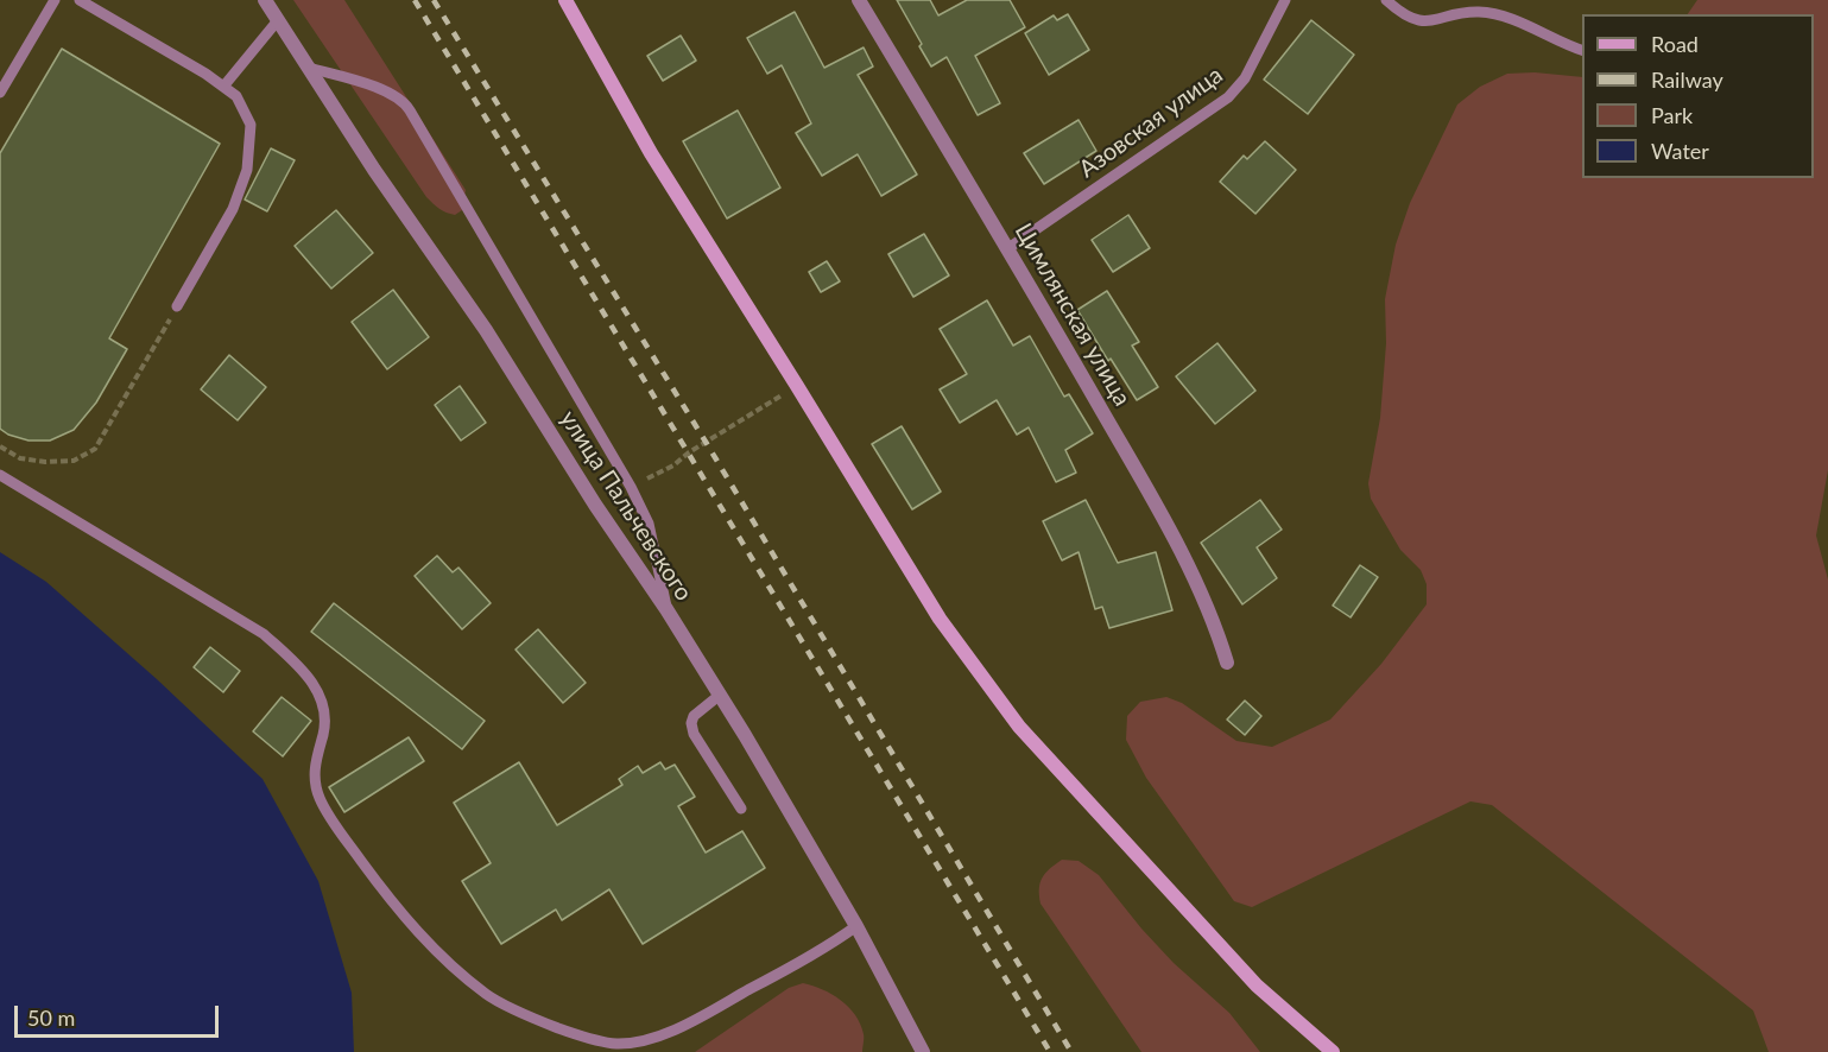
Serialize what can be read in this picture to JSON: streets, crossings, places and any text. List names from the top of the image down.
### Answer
{
  "streets": {
    "street": ["Цимлянская улица", "улица Пальчевского"],
    "lane": ["Азовская улица"]
  },
  "crossings": [
    ["Азовская улица", "Цимлянская улица"]
  ],
  "legend": [
    "Road",
    "Railway",
    "Park",
    "Water"
  ],
  "scale_bar": "50 m"
}
